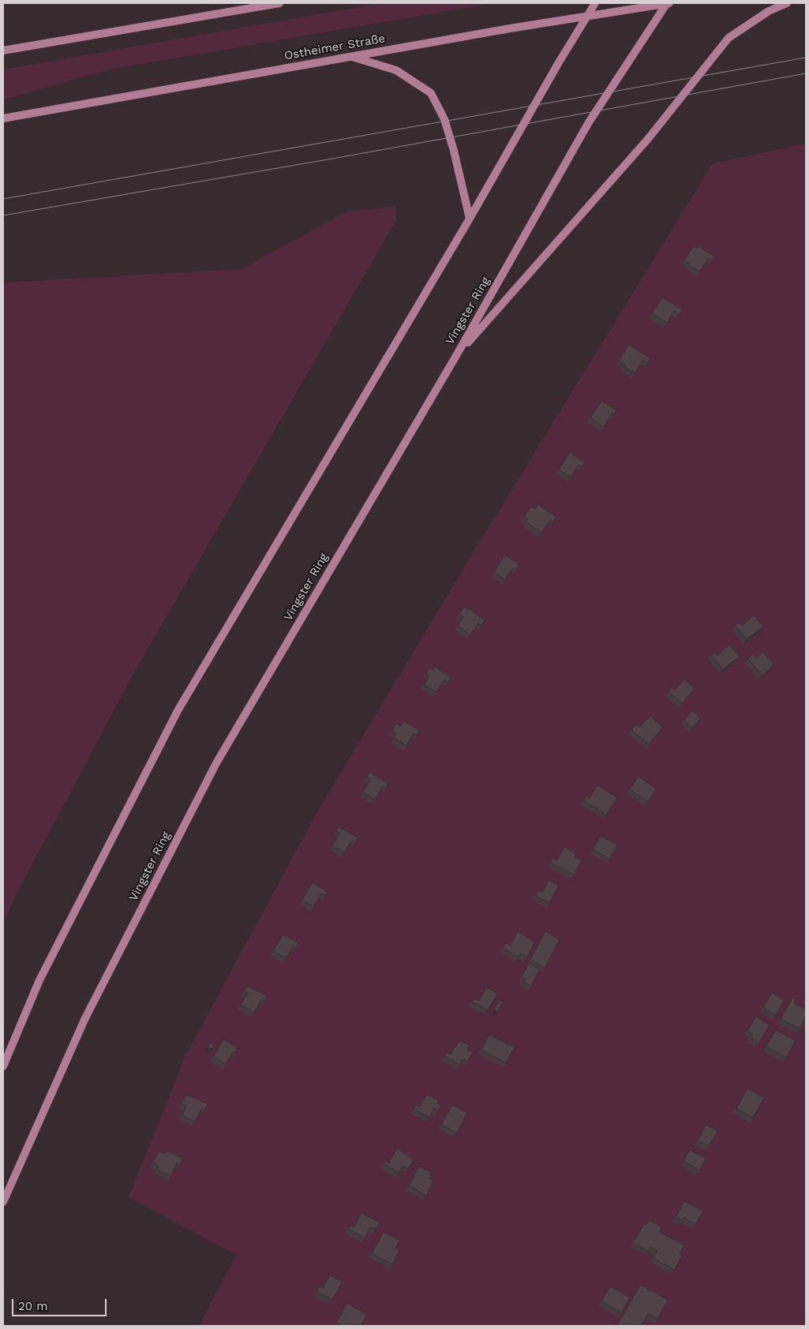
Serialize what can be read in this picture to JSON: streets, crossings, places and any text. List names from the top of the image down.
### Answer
{
  "streets": {
    "main road": ["Ostheimer Straße", "Vingster Ring"]
  },
  "crossings": [
    ["Ostheimer Straße", "Vingster Ring"]
  ],
  "scale_bar": "20 m"
}
